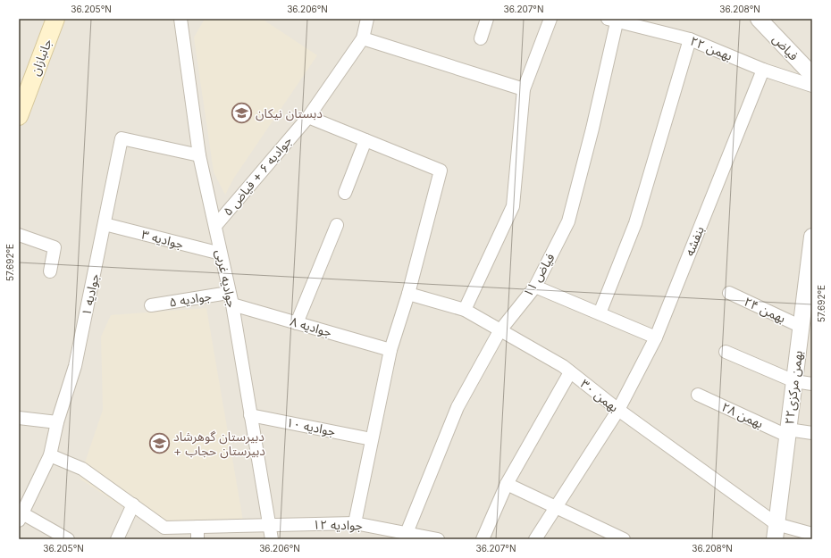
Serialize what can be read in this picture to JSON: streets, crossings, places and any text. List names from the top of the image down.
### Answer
{
  "streets": {
    "main road": ["جانبازان"],
    "street": [
      "فیاض",
      "بهمن ۲۲",
      "جوادیه ۶ + فیاض ۵",
      "جوادیه ۳",
      "بنفشه",
      "فیاض ۱۱",
      "جوادیه غربی",
      "جوادیه ۱",
      "جوادیه ۵",
      "بهمن ۲۴",
      "جوادیه ۸",
      "۲۲بهمن مرکزی",
      "بهمن ۳۰",
      "بهمن ۲۸",
      "جوادیه ۱۰",
      "جوادیه ۱۲"
    ]
  },
  "crossings": [
    ["بهمن ۲۲", "بنفشه"],
    ["بهمن ۲۲", "فیاض ۱۱"],
    ["جوادیه ۶ + فیاض ۵", "جوادیه غربی"],
    ["جوادیه ۳", "جوادیه غربی"],
    ["جوادیه ۳", "جوادیه ۱"],
    ["بنفشه", "بهمن ۳۰"],
    ["فیاض ۱۱", "بهمن ۳۰"],
    ["فیاض ۱۱", "جوادیه ۱۲"],
    ["جوادیه غربی", "جوادیه ۱"],
    ["جوادیه غربی", "جوادیه ۵"],
    ["جوادیه غربی", "جوادیه ۸"],
    ["جوادیه غربی", "جوادیه ۱۰"],
    ["جوادیه غربی", "جوادیه ۱۲"],
    ["جوادیه ۱", "جوادیه ۱۲"],
    ["جوادیه ۵", "جوادیه ۸"],
    ["بهمن ۲۴", "۲۲بهمن مرکزی"],
    ["۲۲بهمن مرکزی", "بهمن ۳۰"],
    ["۲۲بهمن مرکزی", "بهمن ۲۸"]
  ],
  "places": {
    "school or university": ["دبستان نیکان", "دبیرستان گوهرشاد + دبیرستان حجاب"]
  },
  "coordinates": [
    "36.205°N",
    "36.206°N",
    "36.207°N",
    "36.208°N",
    "57.692°E"
  ]
}
